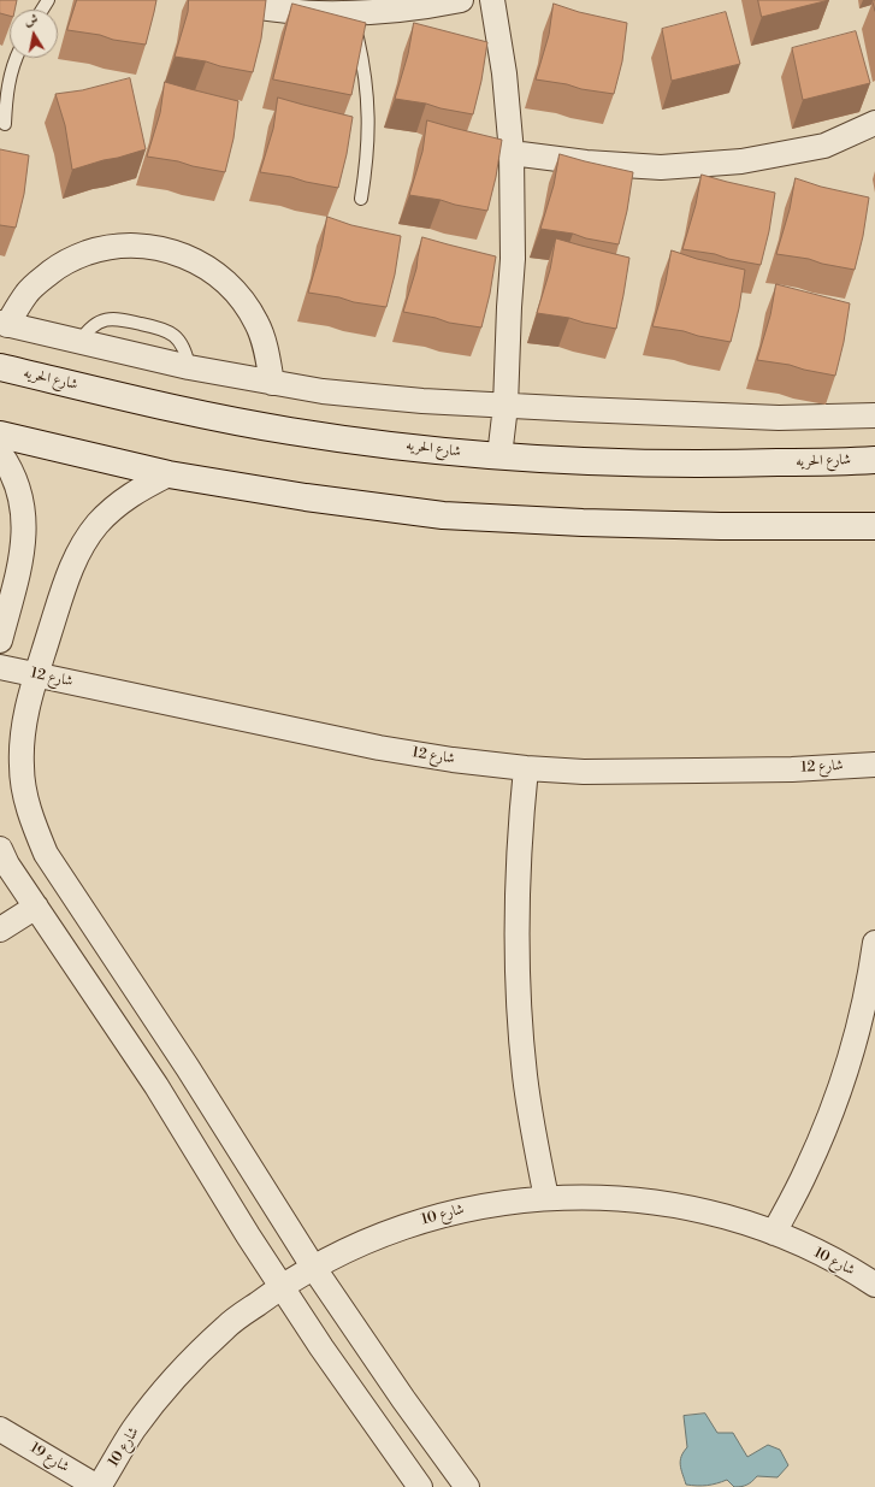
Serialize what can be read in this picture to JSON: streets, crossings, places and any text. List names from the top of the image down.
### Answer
{
  "streets": {
    "main road": ["شارع الحريه"],
    "street": ["شارع 12", "شارع 10", "شارع 19"]
  },
  "crossings": [
    ["شارع 10", "شارع 19"]
  ],
  "north": "top"
}
